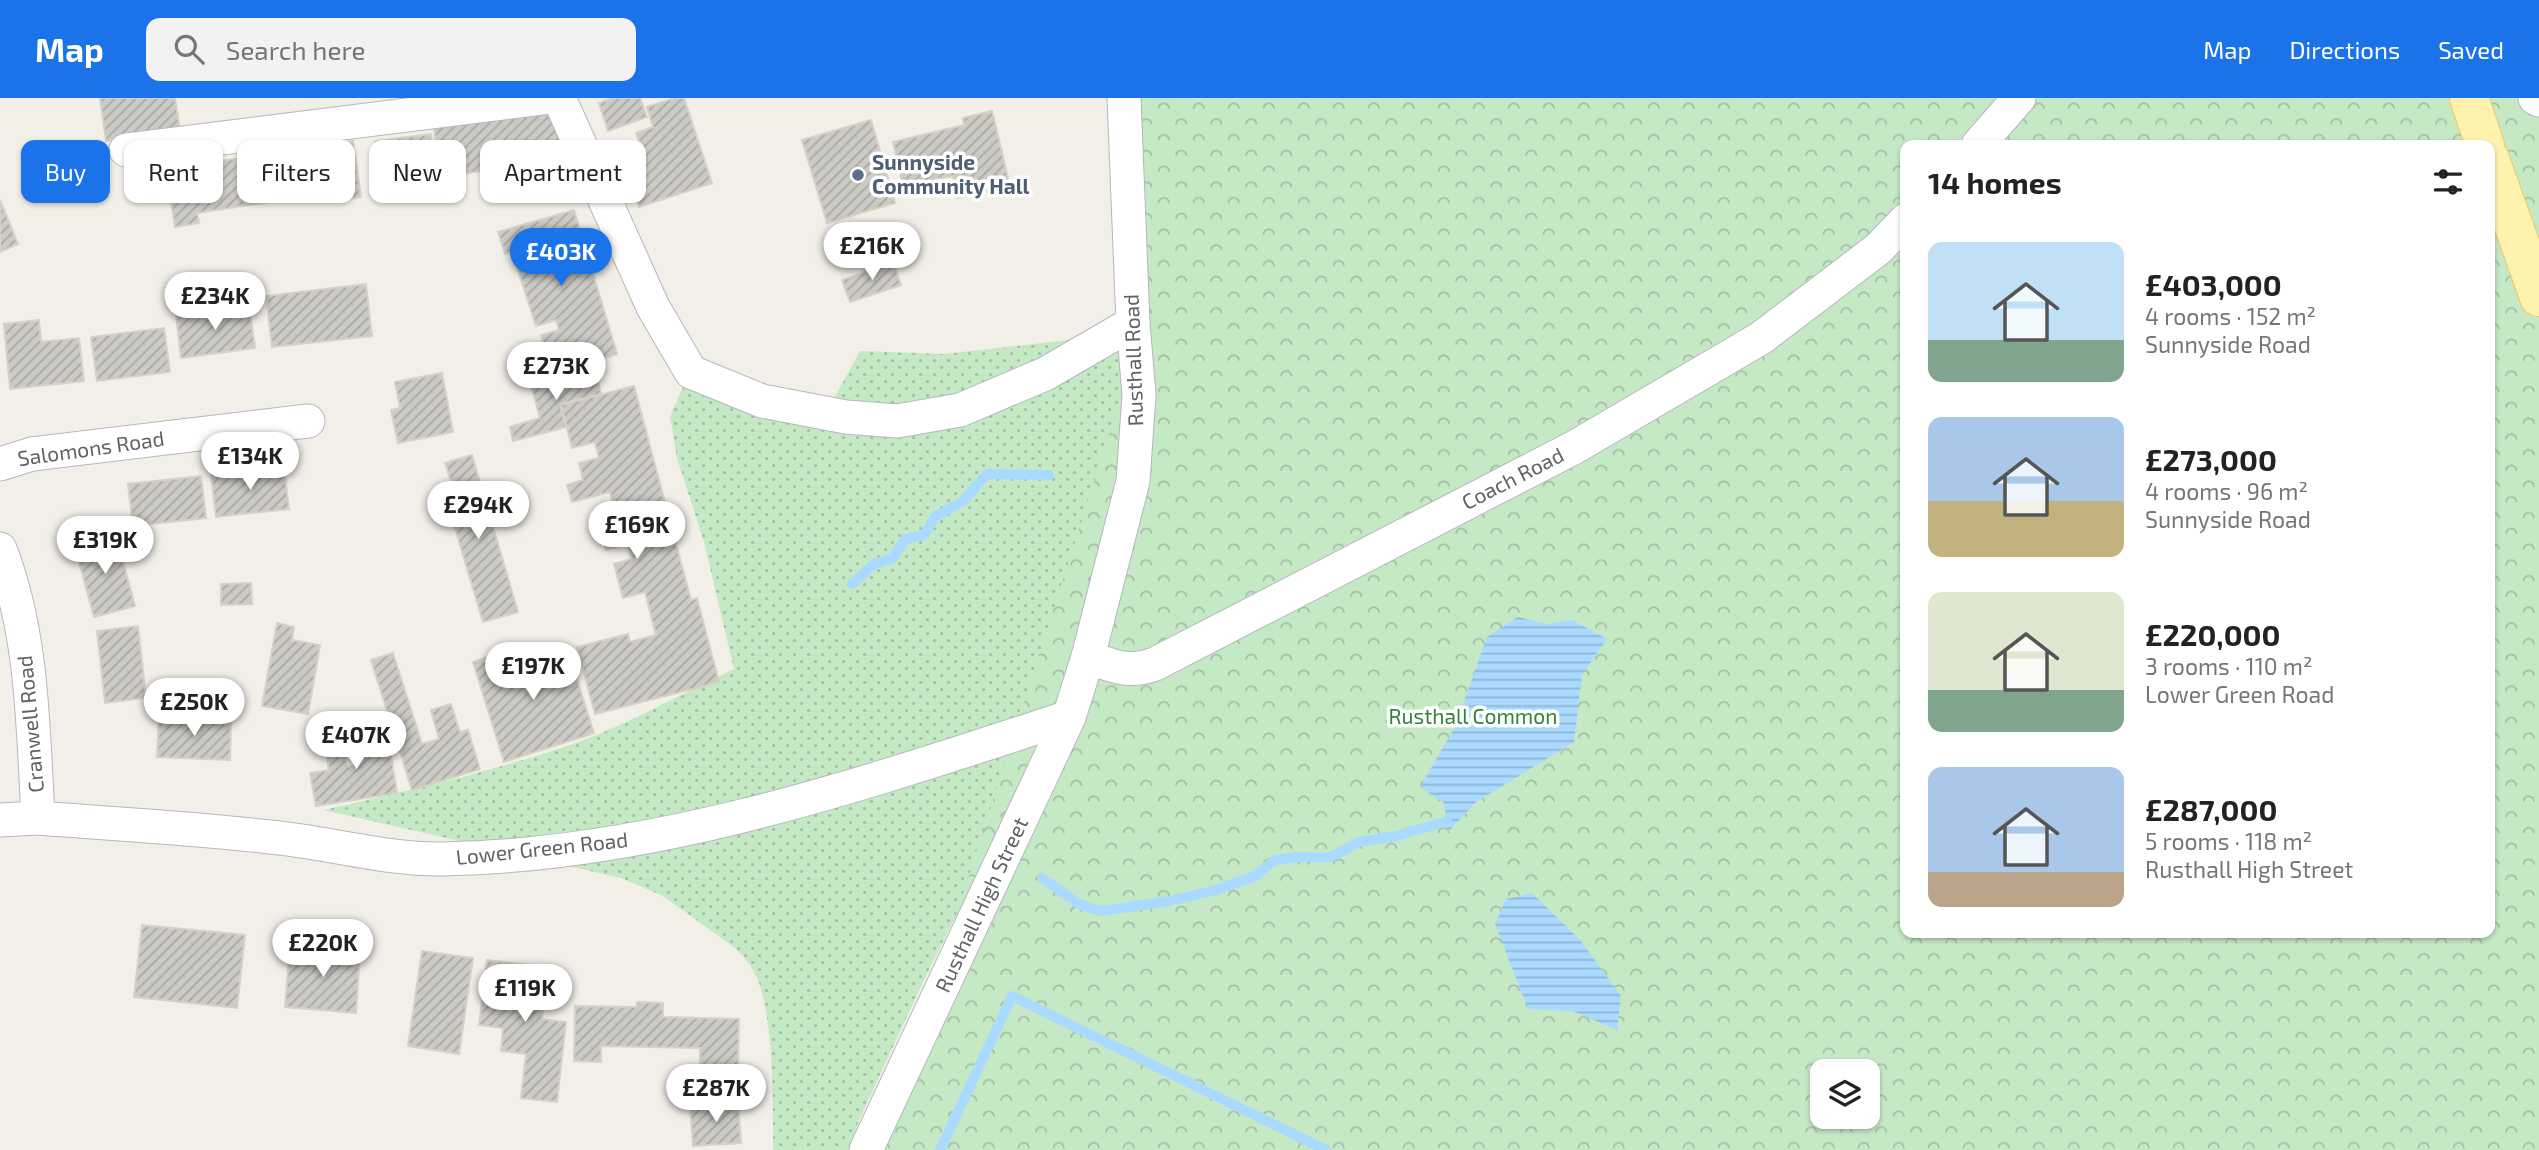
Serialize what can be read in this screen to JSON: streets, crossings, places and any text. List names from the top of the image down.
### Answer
{
  "streets": {
    "street": [
      "Rusthall Road",
      "Salomons Road",
      "Coach Road",
      "Cranwell Road",
      "Lower Green Road",
      "Rusthall High Street"
    ]
  },
  "crossings": [
    ["Rusthall Road", "Coach Road"],
    ["Rusthall Road", "Rusthall High Street"],
    ["Coach Road", "Rusthall High Street"],
    ["Cranwell Road", "Lower Green Road"],
    ["Lower Green Road", "Rusthall High Street"]
  ],
  "parks": ["Rusthall Common"],
  "places": ["Sunnyside Community Hall"],
  "page": {
    "header": "Map",
    "search": "Search here",
    "nav": ["Map", "Directions", "Saved"],
    "chip": [
      "Buy",
      "Rent",
      "Filters",
      "New",
      "Apartment"
    ],
    "heading": "14 homes",
    "price": [
      "£216K",
      "£403K",
      "£234K",
      "£273K",
      "£134K",
      "£294K",
      "£169K",
      "£319K",
      "£197K",
      "£250K",
      "£407K",
      "£220K",
      "£119K",
      "£287K"
    ],
    "list": [
      {
        "name": "£403,000",
        "note": "4 rooms · 152 m² · Sunnyside Road"
      },
      {
        "name": "£273,000",
        "note": "4 rooms · 96 m² · Sunnyside Road"
      },
      {
        "name": "£220,000",
        "note": "3 rooms · 110 m² · Lower Green Road"
      },
      {
        "name": "£287,000",
        "note": "5 rooms · 118 m² · Rusthall High Street"
      }
    ]
  }
}
